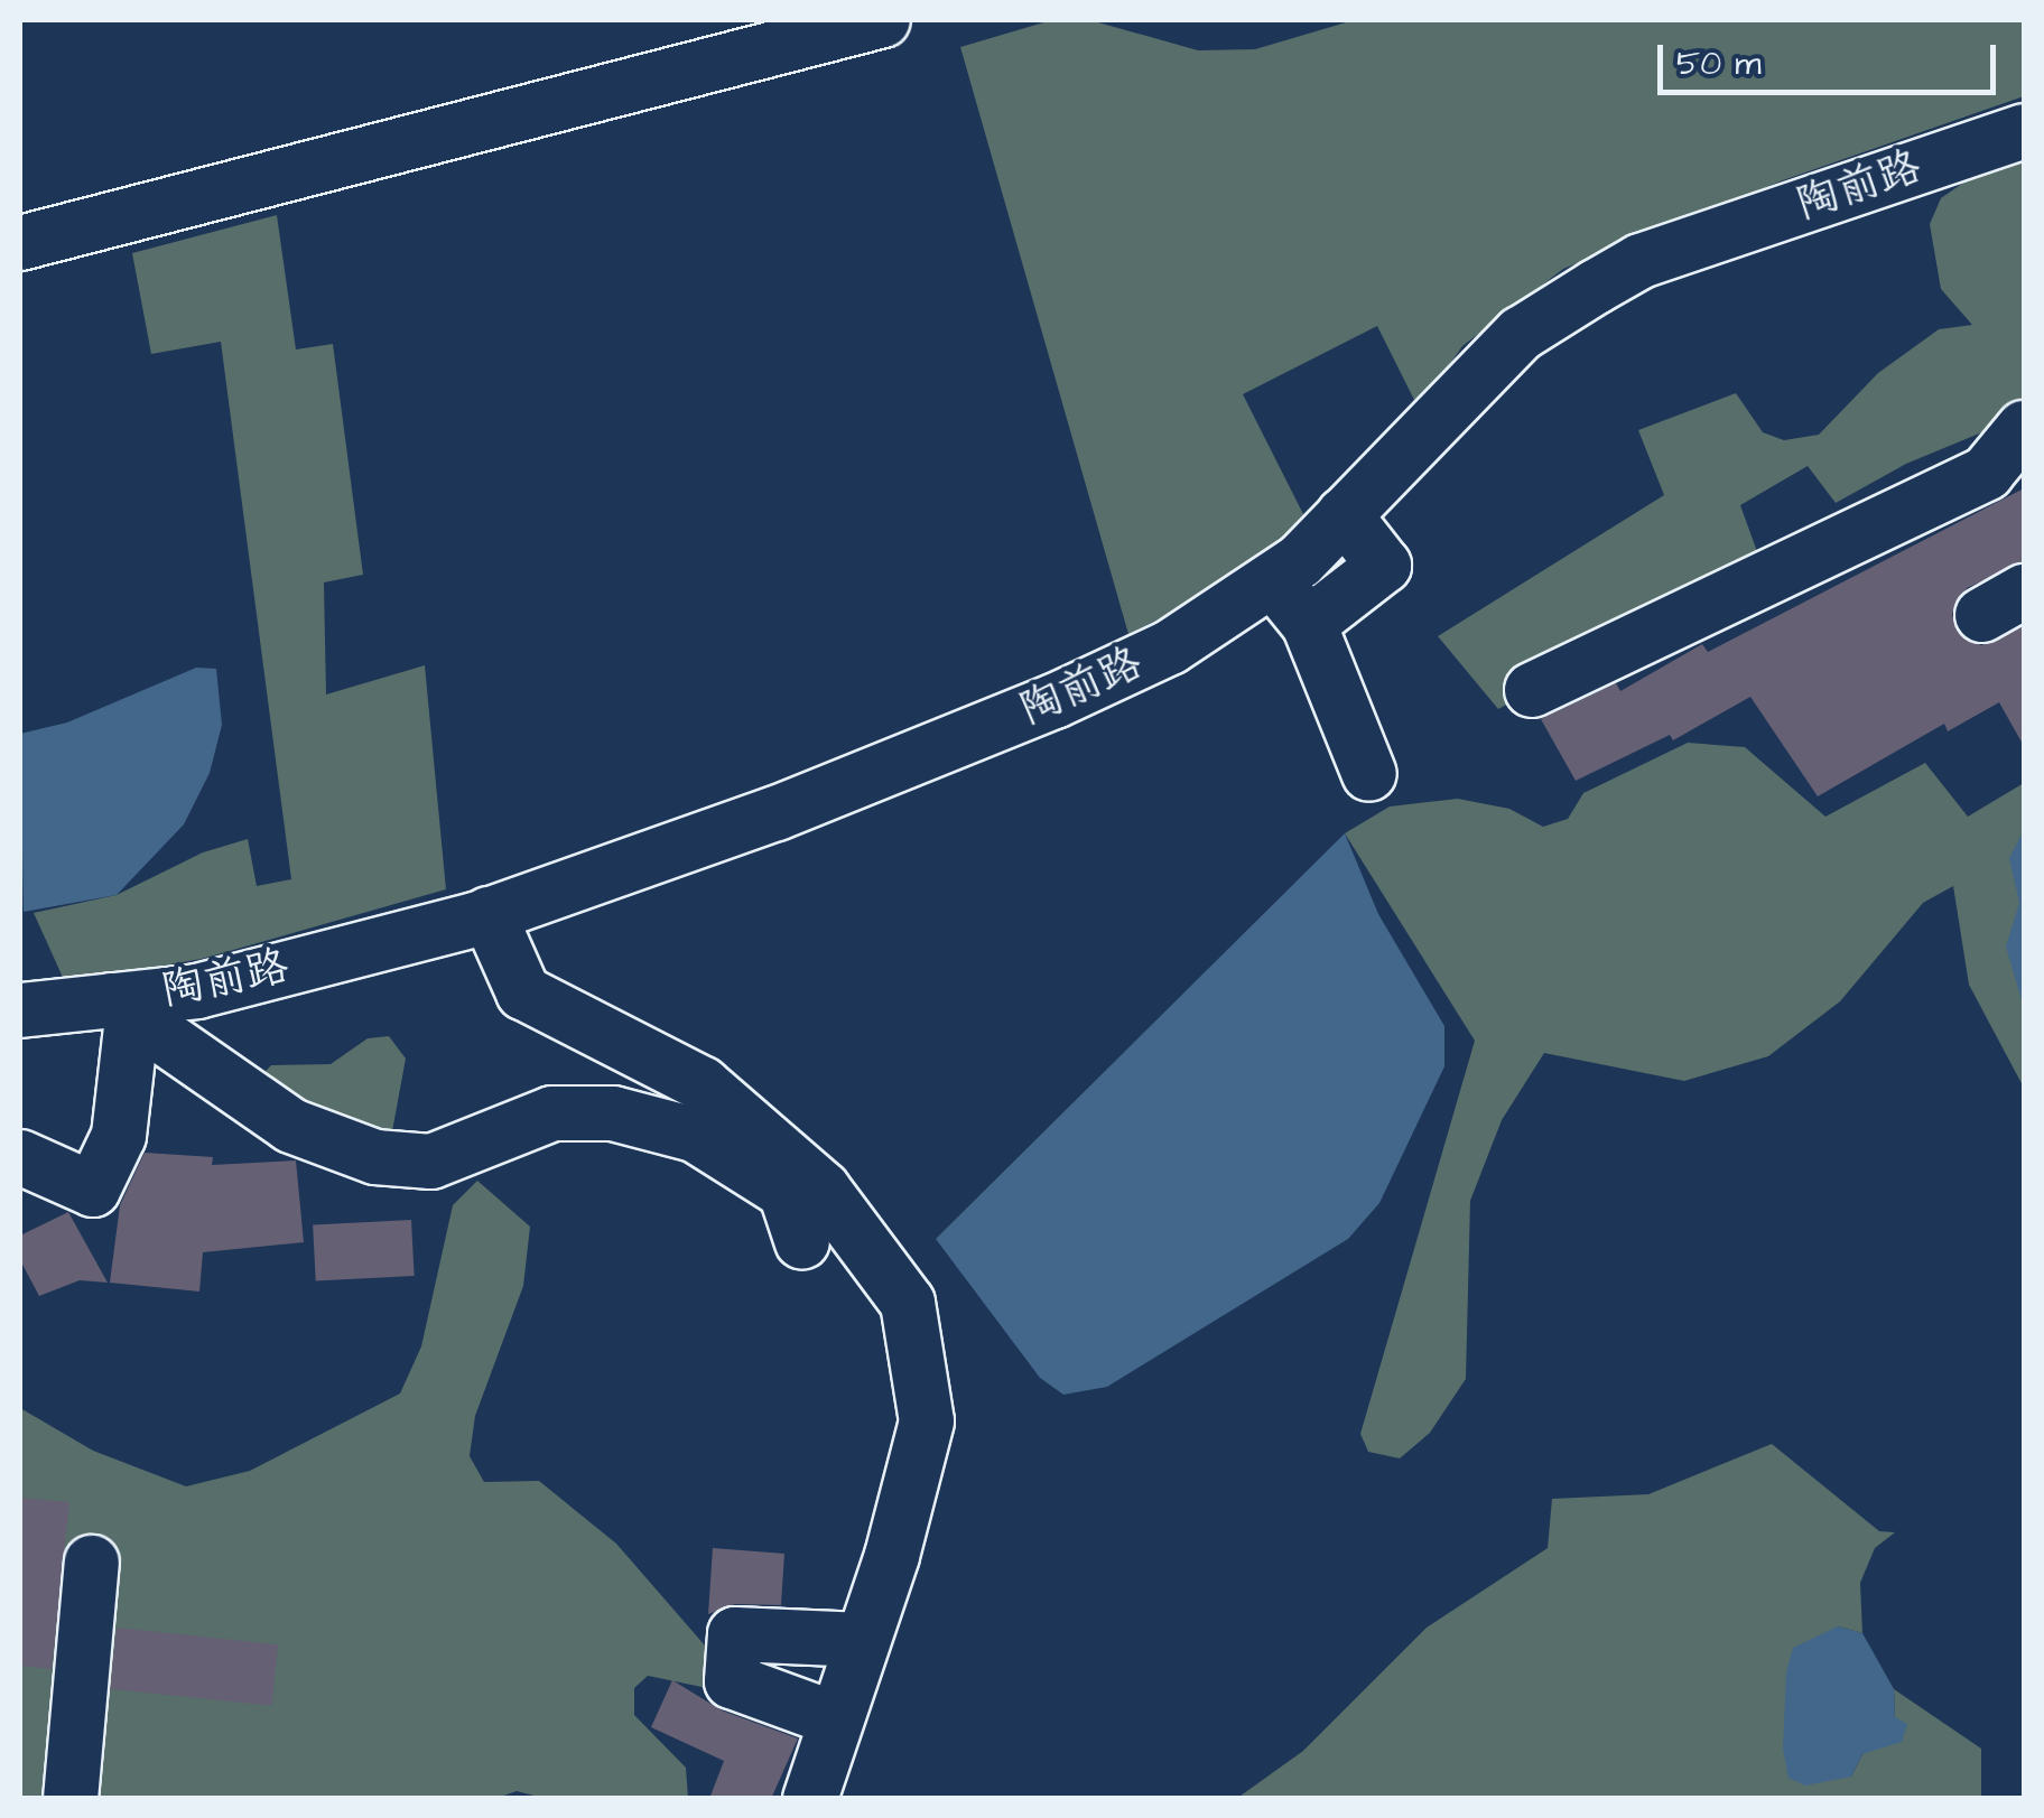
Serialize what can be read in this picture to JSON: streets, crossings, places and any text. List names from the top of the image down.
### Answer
{
  "streets": {
    "street": ["陶前路"]
  },
  "scale_bar": "50 m"
}
